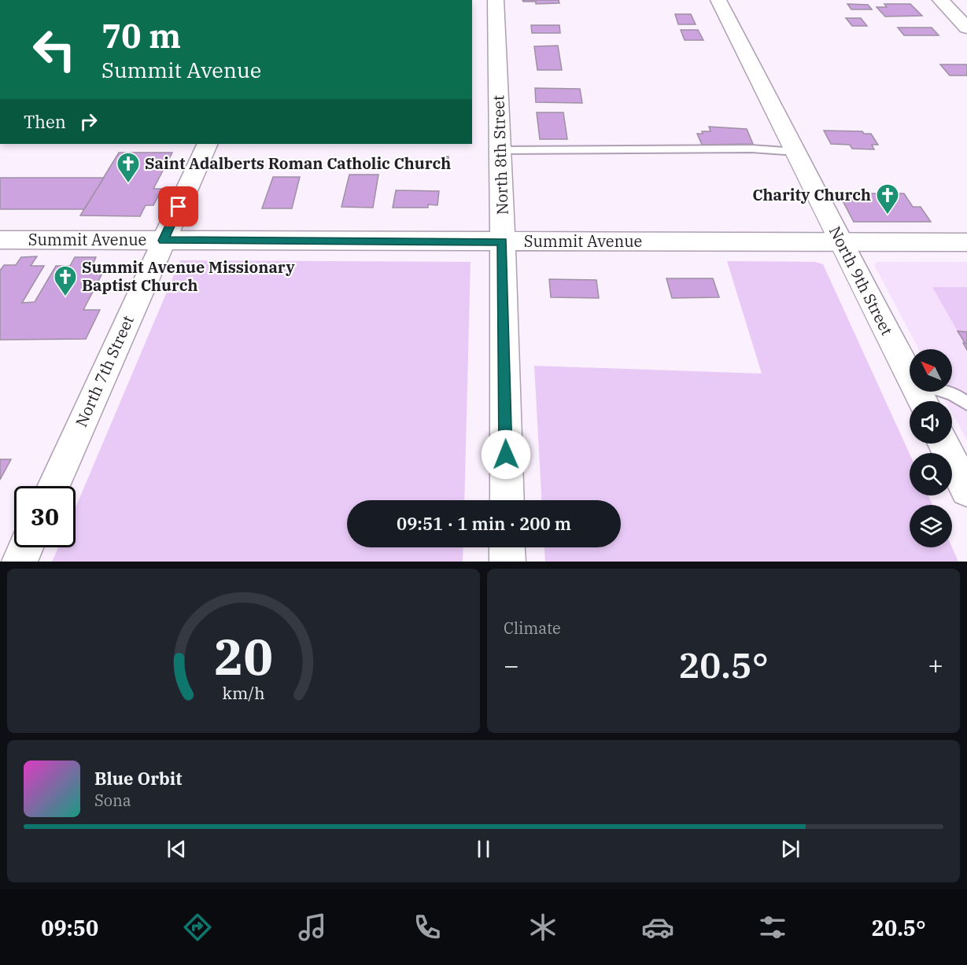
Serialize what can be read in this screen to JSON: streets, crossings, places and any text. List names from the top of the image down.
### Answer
{
  "streets": {
    "street": [
      "North 8th Street",
      "Summit Avenue",
      "North 9th Street",
      "North 7th Street"
    ]
  },
  "crossings": [
    ["North 8th Street", "Summit Avenue"],
    ["Summit Avenue", "North 9th Street"],
    ["Summit Avenue", "North 7th Street"]
  ],
  "places": {
    "church": ["Saint Adalberts Roman Catholic Church", "Charity Church", "Summit Avenue Missionary Baptist Church"]
  },
  "north": "top left",
  "page": {
    "turn": ["70 m", "Summit Avenue"],
    "then": "Then",
    "limit": "30",
    "trip": "09:51 · 1 min · 200 m",
    "tile": "Climate",
    "heat": ["−", "20.5°", "+"],
    "song": ["Blue Orbit", "Sona"],
    "tabs": ["09:50", "20.5°"],
    "gauge": ["20", "km/h"]
  }
}
